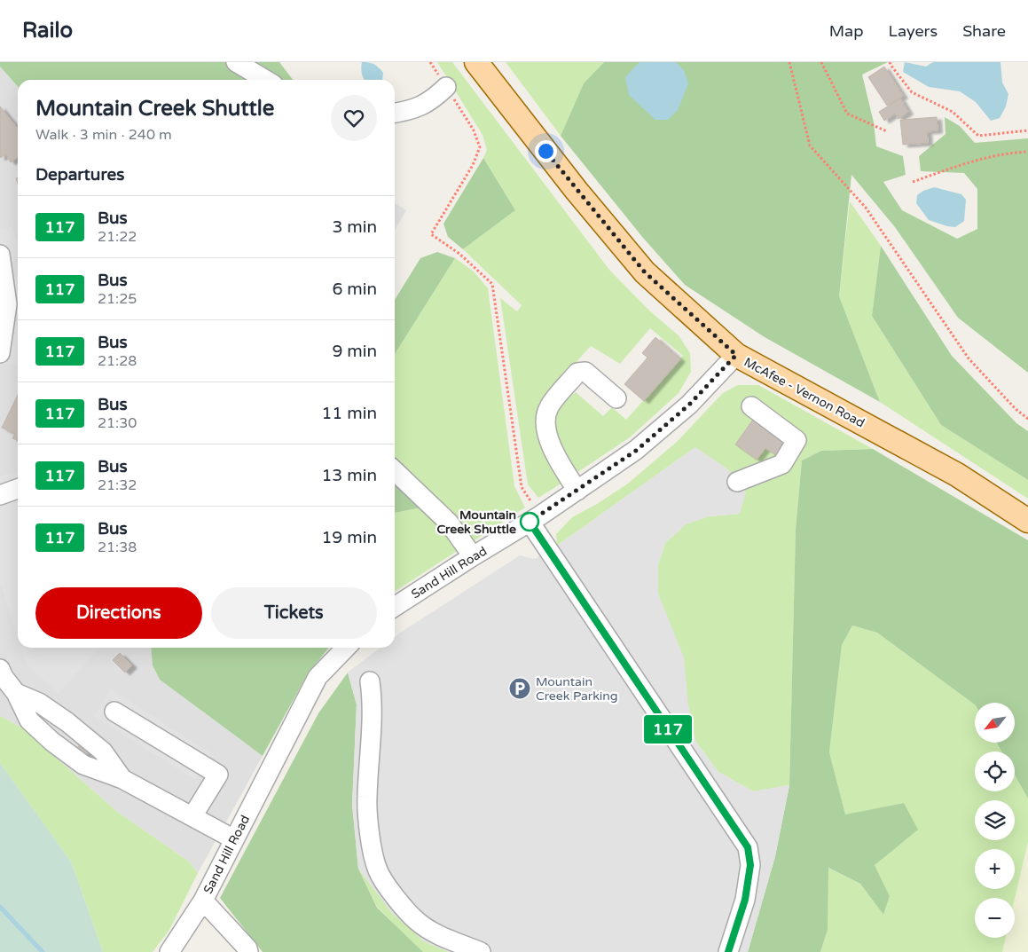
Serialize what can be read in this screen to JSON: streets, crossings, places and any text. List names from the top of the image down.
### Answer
{
  "streets": {
    "main road": ["McAfee - Vernon Road"],
    "street": ["Sand Hill Road"]
  },
  "crossings": [
    ["McAfee - Vernon Road", "Sand Hill Road"]
  ],
  "places": {
    "other": ["Mountain Creek Shuttle"],
    "parking": ["Mountain Creek Parking"]
  },
  "lines": ["bus line 117"],
  "north": "bottom left",
  "page": {
    "header": "Railo",
    "nav": ["Map", "Layers", "Share"],
    "on_map": "117",
    "heading": [
      ["Mountain Creek Shuttle", "Walk · 3 min · 240 m"],
      "Departures"
    ],
    "list": [
      {
        "mark": "117",
        "name": "Bus",
        "note": "21:22",
        "value": "3 min"
      },
      {
        "mark": "117",
        "name": "Bus",
        "note": "21:25",
        "value": "6 min"
      },
      {
        "mark": "117",
        "name": "Bus",
        "note": "21:28",
        "value": "9 min"
      },
      {
        "mark": "117",
        "name": "Bus",
        "note": "21:30",
        "value": "11 min"
      },
      {
        "mark": "117",
        "name": "Bus",
        "note": "21:32",
        "value": "13 min"
      },
      {
        "mark": "117",
        "name": "Bus",
        "note": "21:38",
        "value": "19 min"
      }
    ],
    "buttons": ["Directions", "Tickets"],
    "map_buttons": ["+", "−"]
  }
}
